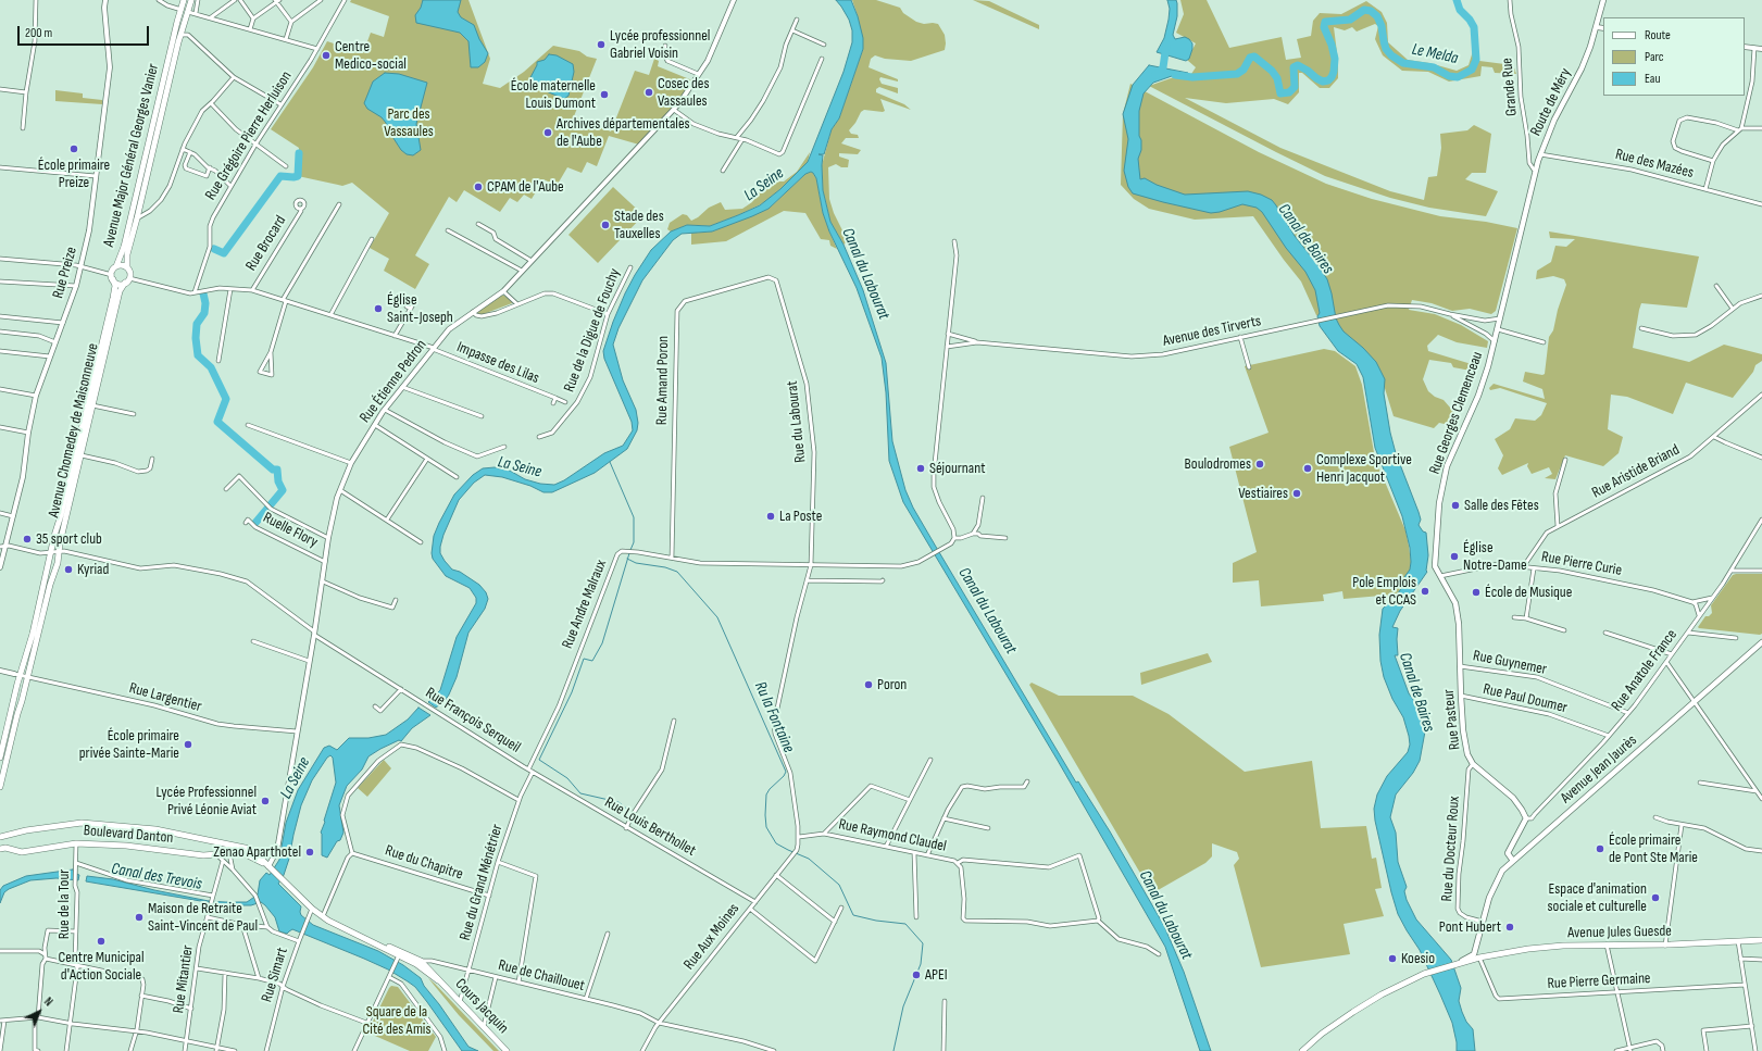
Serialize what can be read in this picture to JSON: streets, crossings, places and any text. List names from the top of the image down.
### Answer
{
  "streets": {
    "main road": [
      "Route de Méry",
      "Avenue Major Général Georges Vanier",
      "Rue Georges Clemenceau",
      "Avenue Chomedey de Maisonneuve",
      "Rue Pasteur",
      "Avenue Jean Jaurès",
      "Boulevard Danton",
      "Avenue Jules Guesde",
      "Cours Jacquin"
    ],
    "street": [
      "Grande Rue",
      "Rue Grégoire Pierre Herluison",
      "Rue des Mazées",
      "Rue Brocard",
      "Rue Preize",
      "Rue de la Digue de Fouchy",
      "Avenue des Tirverts",
      "Impasse des Lilas",
      "Rue Amand Poron",
      "Rue Étienne Pedron",
      "Rue du Labourat",
      "Rue Aristide Briand",
      "Ruelle Flory",
      "Rue Pierre Curie",
      "Rue Andre Malraux",
      "Rue Guynemer",
      "Rue Anatole France",
      "Rue Largentier",
      "Rue Paul Doumer",
      "Rue François Serqueil",
      "Rue Louis Berthollet",
      "Rue Raymond Claudel",
      "Rue du Docteur Roux",
      "Rue du Chapitre",
      "Rue du Grand Ménétrier",
      "Rue de la Tour",
      "Rue Aux Moines",
      "Rue Simart",
      "Rue de Chaillouet",
      "Rue Mitantier",
      "Rue Pierre Germaine"
    ]
  },
  "crossings": [
    ["Grande Rue", "Route de Méry"],
    ["Route de Méry", "Rue des Mazées"],
    ["Route de Méry", "Rue Georges Clemenceau"],
    ["Rue Grégoire Pierre Herluison", "Rue Brocard"],
    ["Avenue Major Général Georges Vanier", "Rue Brocard"],
    ["Avenue Major Général Georges Vanier", "Avenue Chomedey de Maisonneuve"],
    ["Rue Brocard", "Impasse des Lilas"],
    ["Rue Brocard", "Rue Étienne Pedron"],
    ["Rue Brocard", "Avenue Chomedey de Maisonneuve"],
    ["Avenue des Tirverts", "Rue Georges Clemenceau"],
    ["Impasse des Lilas", "Rue Étienne Pedron"],
    ["Rue Amand Poron", "Rue du Labourat"],
    ["Rue Amand Poron", "Rue Andre Malraux"],
    ["Rue Étienne Pedron", "Ruelle Flory"],
    ["Rue Étienne Pedron", "Rue Largentier"],
    ["Rue Étienne Pedron", "Rue François Serqueil"],
    ["Rue Étienne Pedron", "Boulevard Danton"],
    ["Rue Étienne Pedron", "Cours Jacquin"],
    ["Rue Georges Clemenceau", "Rue Pasteur"],
    ["Rue du Labourat", "Rue Andre Malraux"],
    ["Rue du Labourat", "Rue Aux Moines"],
    ["Avenue Chomedey de Maisonneuve", "Rue Largentier"],
    ["Avenue Chomedey de Maisonneuve", "Rue François Serqueil"],
    ["Rue Aristide Briand", "Rue Pierre Curie"],
    ["Rue Pierre Curie", "Rue Anatole France"],
    ["Rue Pierre Curie", "Rue Pasteur"],
    ["Rue Andre Malraux", "Rue François Serqueil"],
    ["Rue Guynemer", "Rue Anatole France"],
    ["Rue Guynemer", "Rue Pasteur"],
    ["Rue Anatole France", "Rue Paul Doumer"],
    ["Rue Anatole France", "Rue Pasteur"],
    ["Rue Paul Doumer", "Rue Pasteur"],
    ["Rue Pasteur", "Rue du Docteur Roux"],
    ["Rue François Serqueil", "Rue Louis Berthollet"],
    ["Rue François Serqueil", "Rue du Grand Ménétrier"],
    ["Avenue Jean Jaurès", "Rue du Docteur Roux"],
    ["Avenue Jean Jaurès", "Avenue Jules Guesde"],
    ["Avenue Jean Jaurès", "Rue Pierre Germaine"],
    ["Rue Louis Berthollet", "Rue du Grand Ménétrier"],
    ["Rue Louis Berthollet", "Rue Aux Moines"],
    ["Boulevard Danton", "Rue de la Tour"],
    ["Boulevard Danton", "Cours Jacquin"],
    ["Rue Raymond Claudel", "Rue Aux Moines"],
    ["Rue du Chapitre", "Rue du Grand Ménétrier"],
    ["Rue du Grand Ménétrier", "Rue de Chaillouet"],
    ["Rue du Grand Ménétrier", "Cours Jacquin"],
    ["Avenue Jules Guesde", "Rue Pierre Germaine"],
    ["Rue Aux Moines", "Rue de Chaillouet"],
    ["Rue Simart", "Cours Jacquin"],
    ["Rue de Chaillouet", "Cours Jacquin"]
  ],
  "water": [
    "Le Melda",
    "La Seine",
    "Canal de Baires",
    "Canal du Labourat",
    "Ru la Fontaine",
    "Canal des Trevois"
  ],
  "parks": ["Parc des Vassaules", "Square de la Cité des Amis"],
  "places": [
    "Lycée professionnel Gabriel Voisin",
    "Centre Medico-social",
    "Cosec des Vassaules",
    "École maternelle Louis Dumont",
    "Archives départementales de l'Aube",
    "École primaire Preize",
    "CPAM de l'Aube",
    "Stade des Tauxelles",
    "Église Saint-Joseph",
    "Boulodromes",
    "Séjournant",
    "Complexe Sportive Henri Jacquot",
    "Vestiaires",
    "Salle des Fêtes",
    "La Poste",
    "35 sport club",
    "Église Notre-Dame",
    "Kyriad",
    "Pole Emplois et CCAS",
    "École de Musique",
    "Poron",
    "École primaire privée Sainte-Marie",
    "Lycée Professionnel Privé Léonie Aviat",
    "École primaire de Pont Ste Marie",
    "Zenao Aparthotel",
    "Espace d'animation sociale et culturelle",
    "Maison de Retraite Saint-Vincent de Paul",
    "Pont Hubert",
    "Centre Municipal d'Action Sociale",
    "Koesio",
    "APEI"
  ],
  "legend": ["Route", "Parc", "Eau"],
  "scale_bar": "200 m",
  "north": "top right"
}
